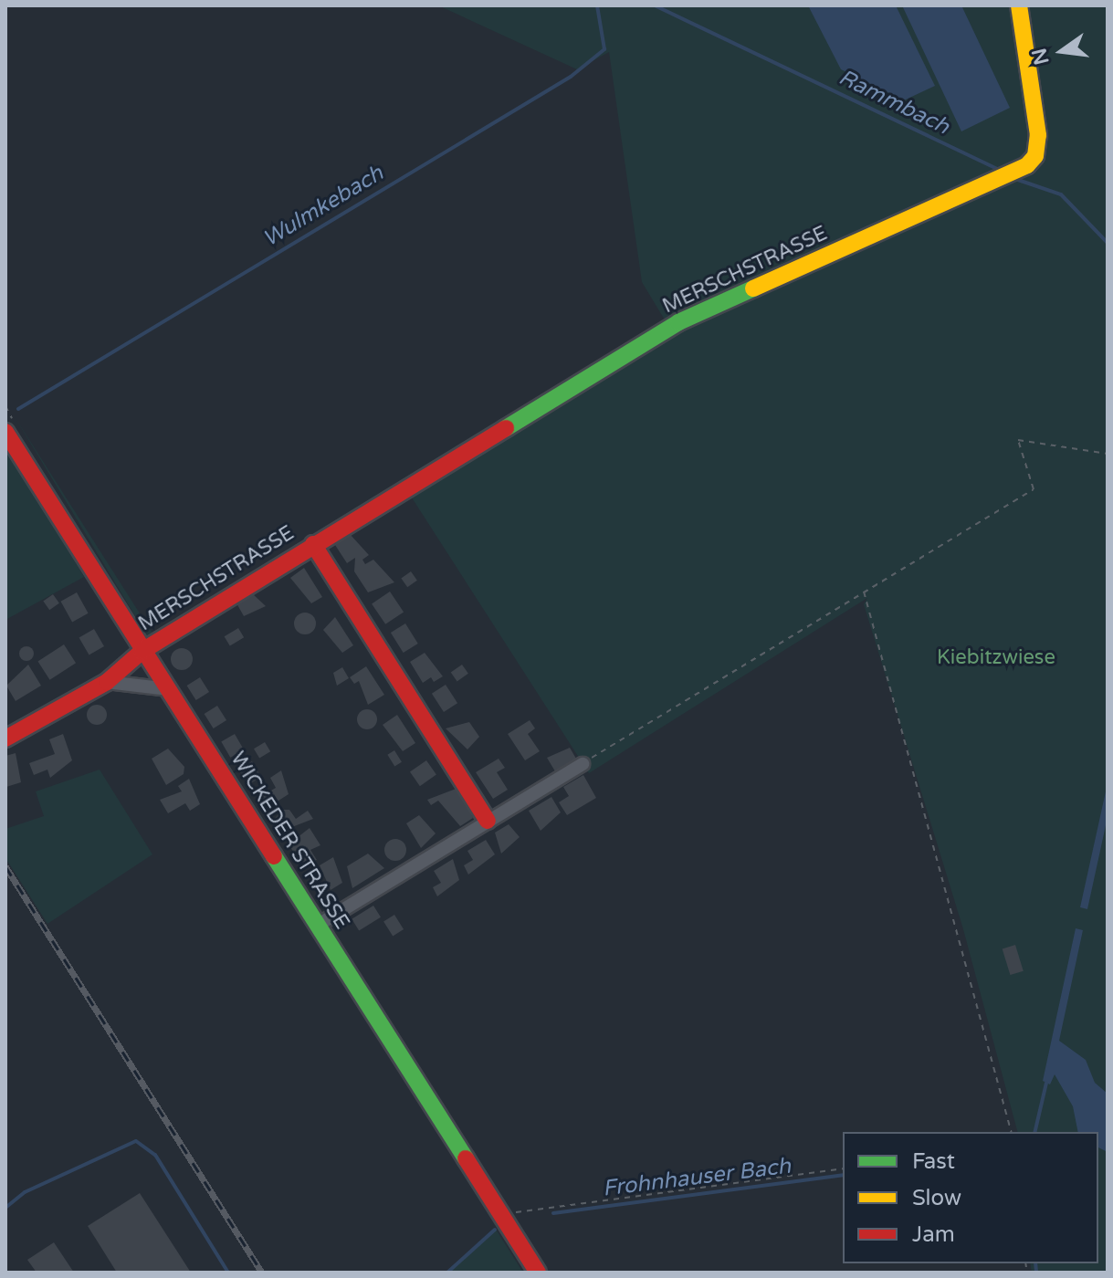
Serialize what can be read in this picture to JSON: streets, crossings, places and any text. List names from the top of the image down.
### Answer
{
  "streets": {
    "street": ["MERSCHSTRASSE", "WICKEDER STRASSE"]
  },
  "crossings": [
    ["MERSCHSTRASSE", "WICKEDER STRASSE"]
  ],
  "water": ["Rammbach", "Wulmkebach", "Frohnhauser Bach"],
  "parks": ["Kiebitzwiese"],
  "legend": ["Fast", "Slow", "Jam"],
  "north": "left"
}
